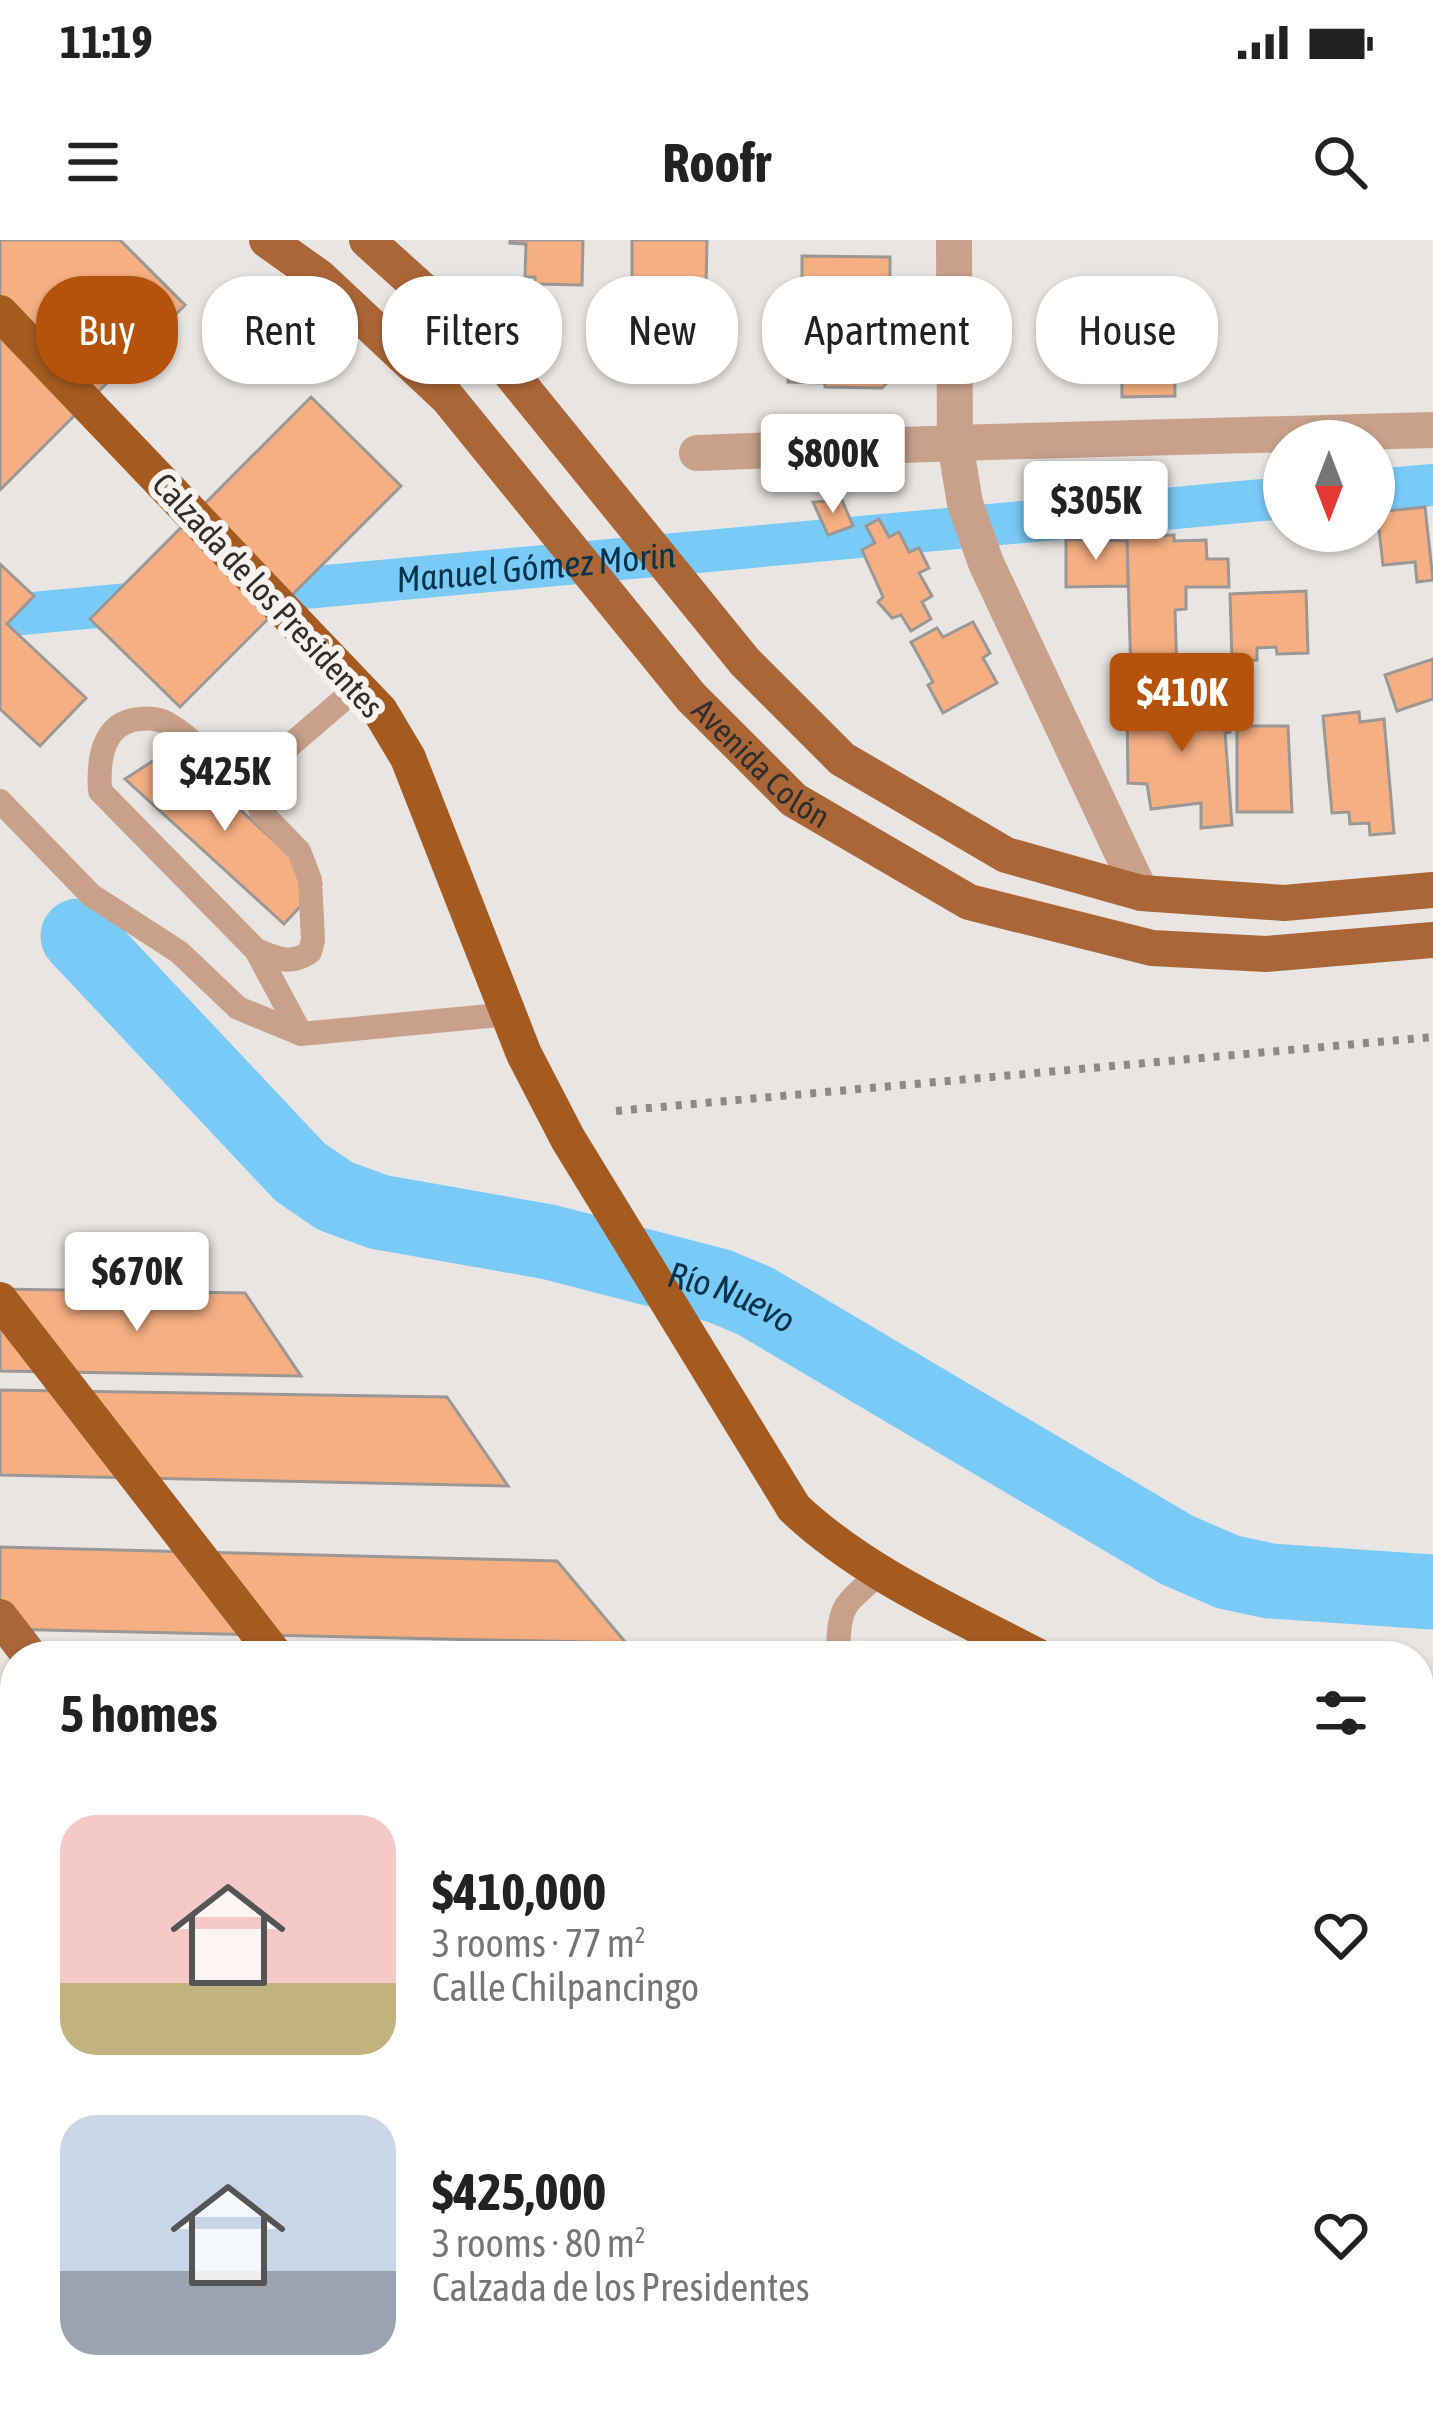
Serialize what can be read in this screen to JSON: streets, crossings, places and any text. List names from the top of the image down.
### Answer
{
  "streets": {
    "highway": ["Calzada de los Presidentes"],
    "main road": ["Avenida Colón"]
  },
  "water": ["Manuel Gómez Morin", "Río Nuevo"],
  "north": "bottom",
  "page": {
    "status": "11:19",
    "header": "Roofr",
    "chip": [
      "Buy",
      "Rent",
      "Filters",
      "New",
      "Apartment",
      "House"
    ],
    "price": [
      "$800K",
      "$305K",
      "$410K",
      "$425K",
      "$670K"
    ],
    "heading": "5 homes",
    "list": [
      {
        "name": "$410,000",
        "note": "3 rooms · 77 m² · Calle Chilpancingo"
      },
      {
        "name": "$425,000",
        "note": "3 rooms · 80 m² · Calzada de los Presidentes"
      }
    ]
  }
}
